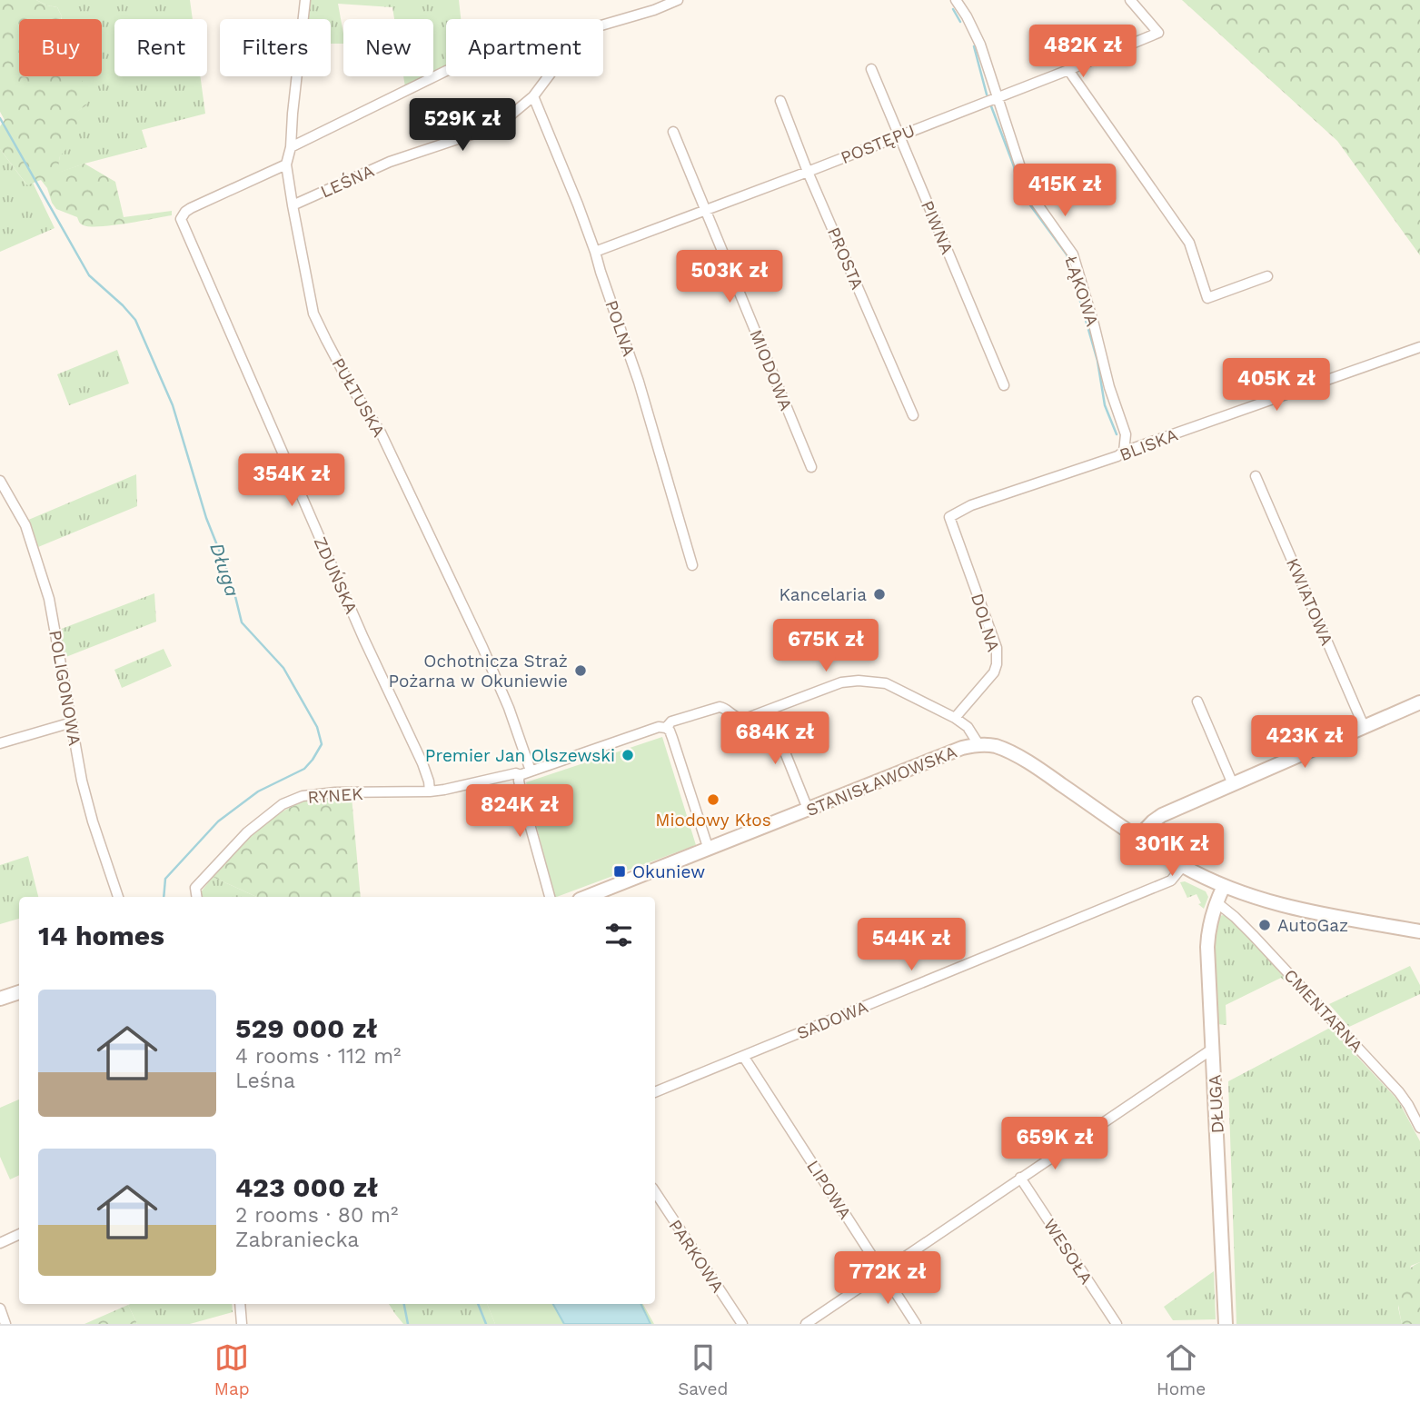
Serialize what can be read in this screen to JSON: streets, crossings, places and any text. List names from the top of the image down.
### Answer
{
  "streets": {
    "main road": ["STANISŁAWOWSKA", "DŁUGA"],
    "street": [
      "POSTĘPU",
      "LEŚNA",
      "PIWNA",
      "PROSTA",
      "ŁĄKOWA",
      "POLNA",
      "MIODOWA",
      "PUŁTUSKA",
      "BLISKA",
      "ZDUŃSKA",
      "KWIATOWA",
      "DOLNA",
      "POLIGONOWA",
      "RYNEK",
      "CMENTARNA",
      "SADOWA",
      "LIPOWA",
      "WESOŁA",
      "PARKOWA"
    ]
  },
  "crossings": [
    ["POSTĘPU", "PIWNA"],
    ["POSTĘPU", "PROSTA"],
    ["POSTĘPU", "ŁĄKOWA"],
    ["POSTĘPU", "POLNA"],
    ["POSTĘPU", "MIODOWA"],
    ["LEŚNA", "POLNA"],
    ["LEŚNA", "PUŁTUSKA"],
    ["ŁĄKOWA", "BLISKA"],
    ["PUŁTUSKA", "ZDUŃSKA"],
    ["PUŁTUSKA", "RYNEK"],
    ["BLISKA", "DOLNA"],
    ["ZDUŃSKA", "RYNEK"],
    ["STANISŁAWOWSKA", "SADOWA"],
    ["STANISŁAWOWSKA", "DŁUGA"],
    ["CMENTARNA", "DŁUGA"],
    ["SADOWA", "LIPOWA"]
  ],
  "water": ["Długa"],
  "places": {
    "other": [
      "Kancelaria",
      "Ochotnicza Straż Pożarna w Okuniewie",
      "Premier Jan Olszewski",
      "Miodowy Kłos",
      "AutoGaz"
    ],
    "transit": ["Okuniew"]
  },
  "page": {
    "chip": [
      "Buy",
      "Rent",
      "Filters",
      "New",
      "Apartment"
    ],
    "price": [
      "482K zł",
      "529K zł",
      "415K zł",
      "503K zł",
      "405K zł",
      "354K zł",
      "675K zł",
      "684K zł",
      "423K zł",
      "824K zł",
      "301K zł",
      "544K zł",
      "659K zł",
      "772K zł"
    ],
    "heading": "14 homes",
    "list": [
      {
        "name": "529 000 zł",
        "note": "4 rooms · 112 m² · Leśna"
      },
      {
        "name": "423 000 zł",
        "note": "2 rooms · 80 m² · Zabraniecka"
      }
    ],
    "tabs": ["Map", "Saved", "Home"]
  }
}
